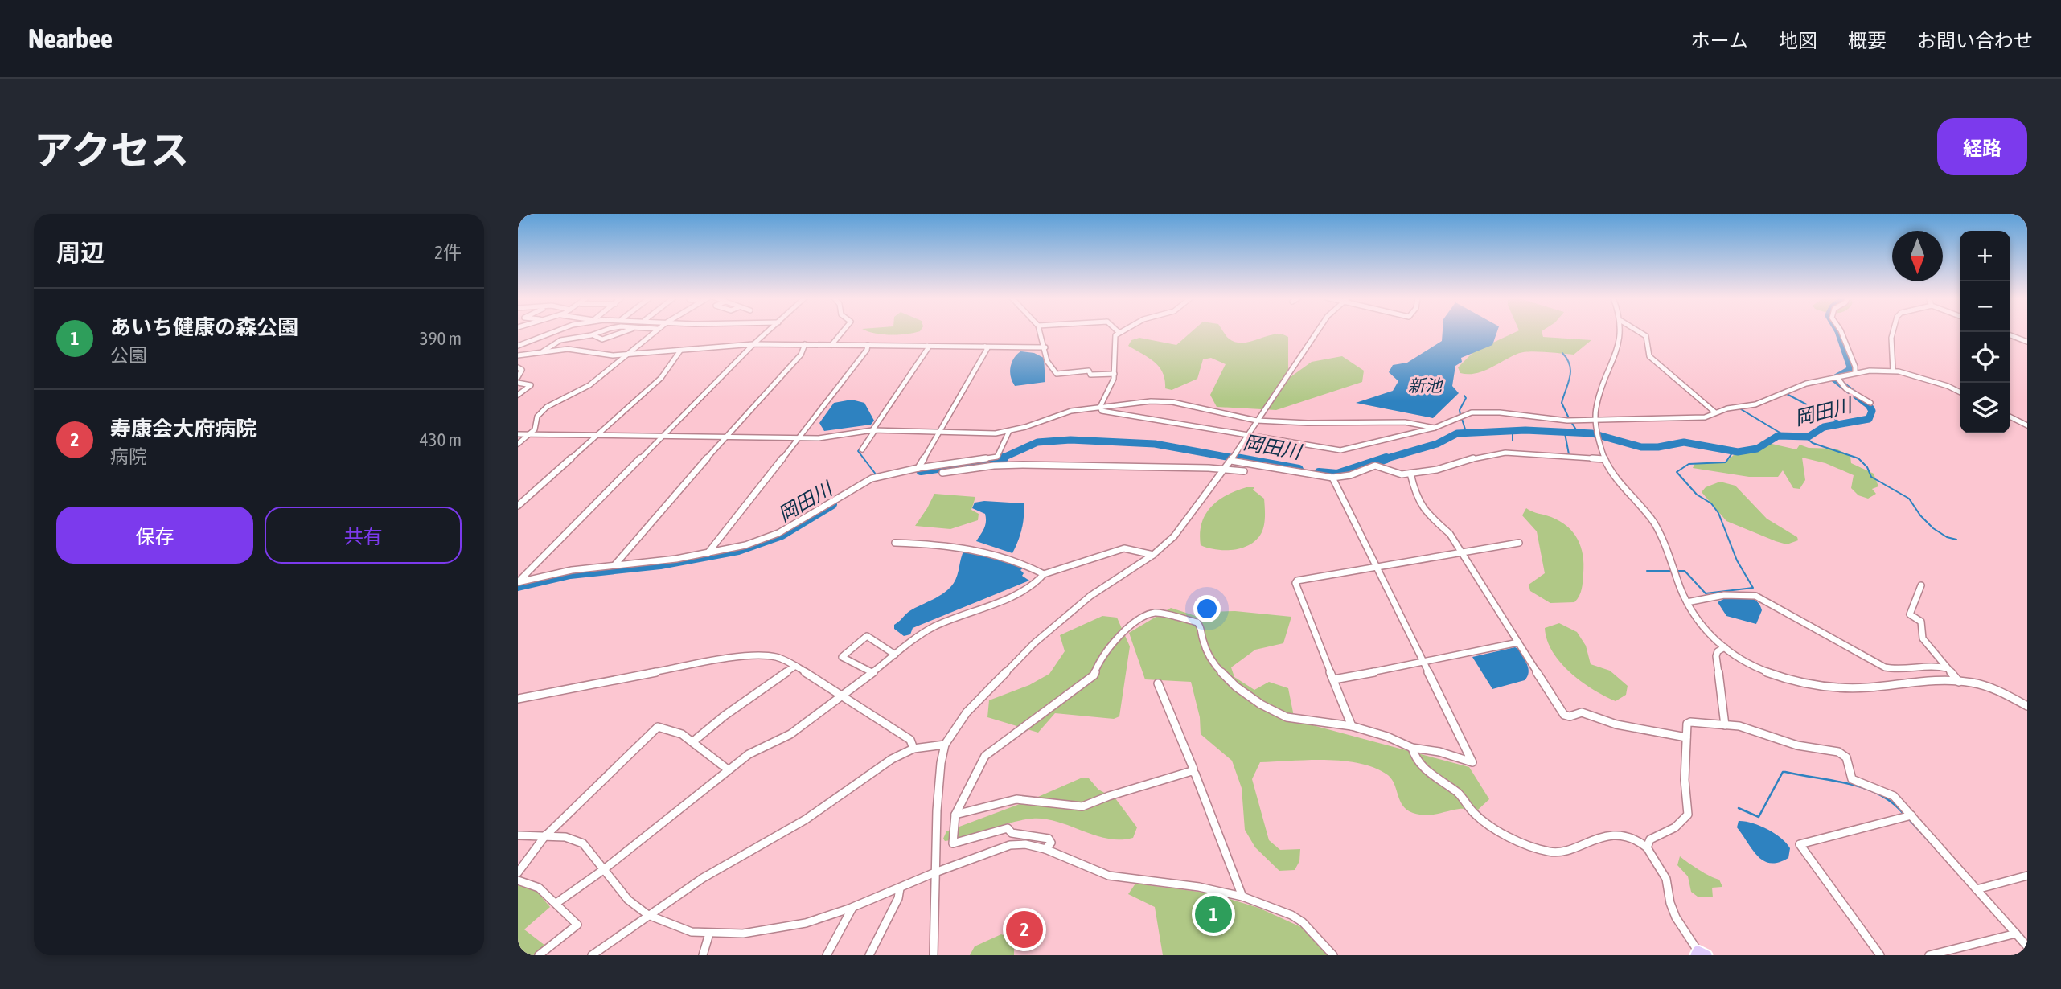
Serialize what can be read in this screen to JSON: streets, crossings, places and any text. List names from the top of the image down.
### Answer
{
  "water": ["新池", "岡田川"],
  "north": "bottom",
  "page": {
    "header": "Nearbee",
    "nav": [
      "ホーム",
      "地図",
      "概要",
      "お問い合わせ"
    ],
    "title": "アクセス",
    "buttons": [
      "経路",
      ["保存", "共有"]
    ],
    "heading": ["周辺", "2件"],
    "map_buttons": ["+", "−"],
    "list": [
      {
        "mark": "1",
        "name": "あいち健康の森公園",
        "note": "公園",
        "value": "390 m"
      },
      {
        "mark": "2",
        "name": "寿康会大府病院",
        "note": "病院",
        "value": "430 m"
      }
    ],
    "pins": ["1", "2"]
  }
}
